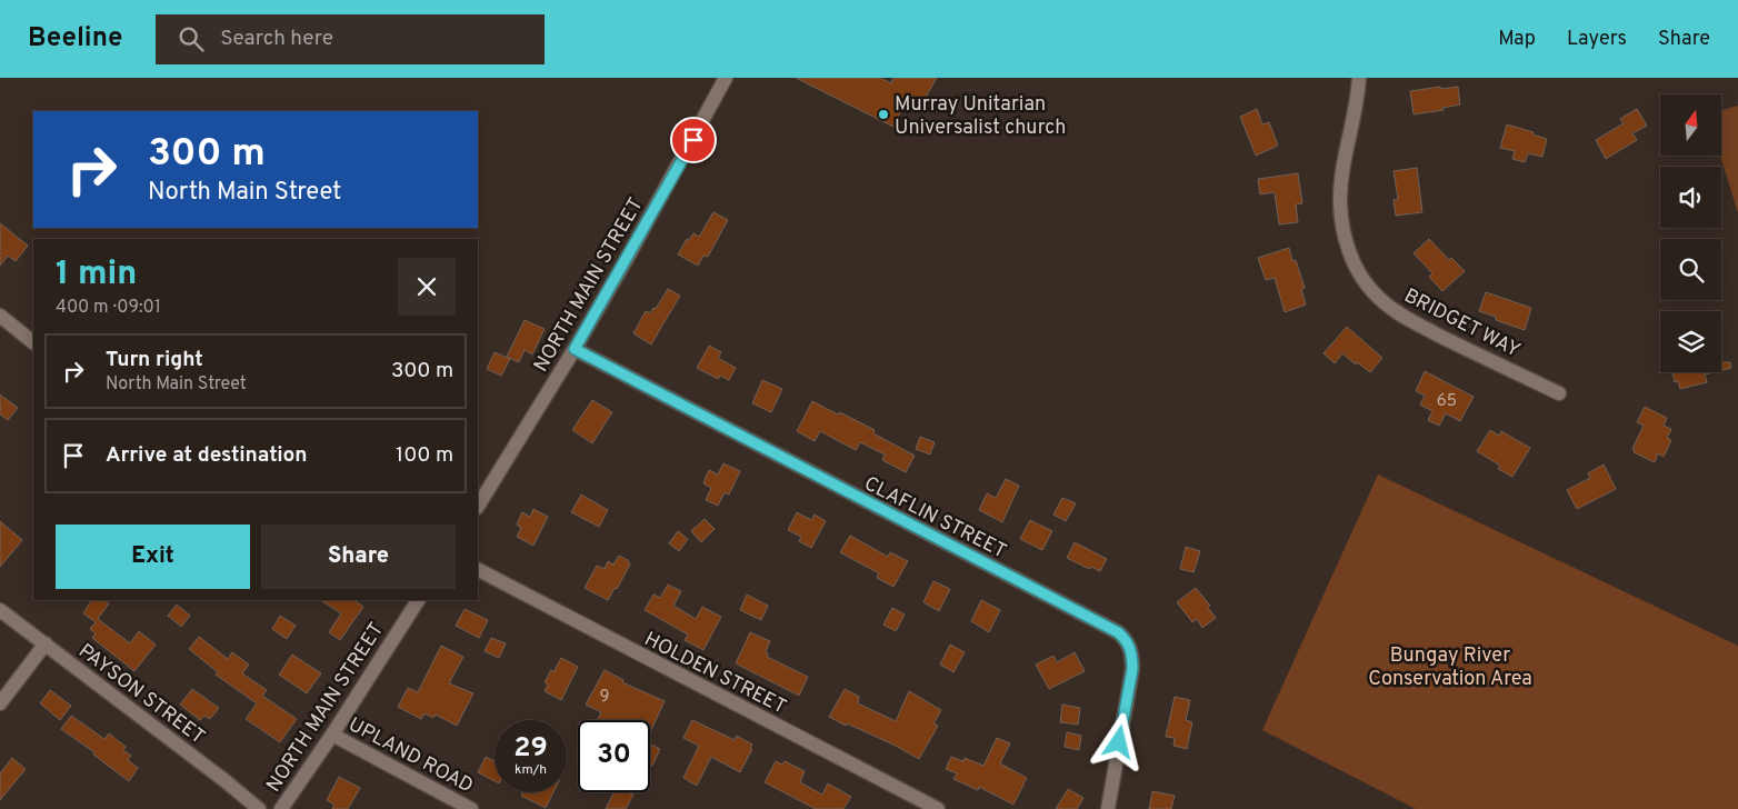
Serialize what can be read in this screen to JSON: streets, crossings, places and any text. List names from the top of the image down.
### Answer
{
  "streets": {
    "street": [
      "NORTH MAIN STREET",
      "BRIDGET WAY",
      "CLAFLIN STREET",
      "HOLDEN STREET",
      "PAYSON STREET",
      "UPLAND ROAD"
    ]
  },
  "crossings": [
    ["NORTH MAIN STREET", "CLAFLIN STREET"],
    ["NORTH MAIN STREET", "UPLAND ROAD"]
  ],
  "parks": ["Bungay River Conservation Area"],
  "places": ["Murray Unitarian Universalist church"],
  "house_numbers": ["65", "9"],
  "north": "top",
  "page": {
    "header": "Beeline",
    "search": "Search here",
    "nav": ["Map", "Layers", "Share"],
    "turn": ["300 m", "North Main Street"],
    "heading": ["1 min", "400 m · 09:01"],
    "list": [
      {
        "name": "Turn right",
        "note": "North Main Street",
        "value": "300 m"
      },
      {
        "name": "Arrive at destination",
        "value": "100 m"
      }
    ],
    "buttons": ["Exit", "Share"],
    "speed": "29 km/h",
    "limit": "30"
  }
}
